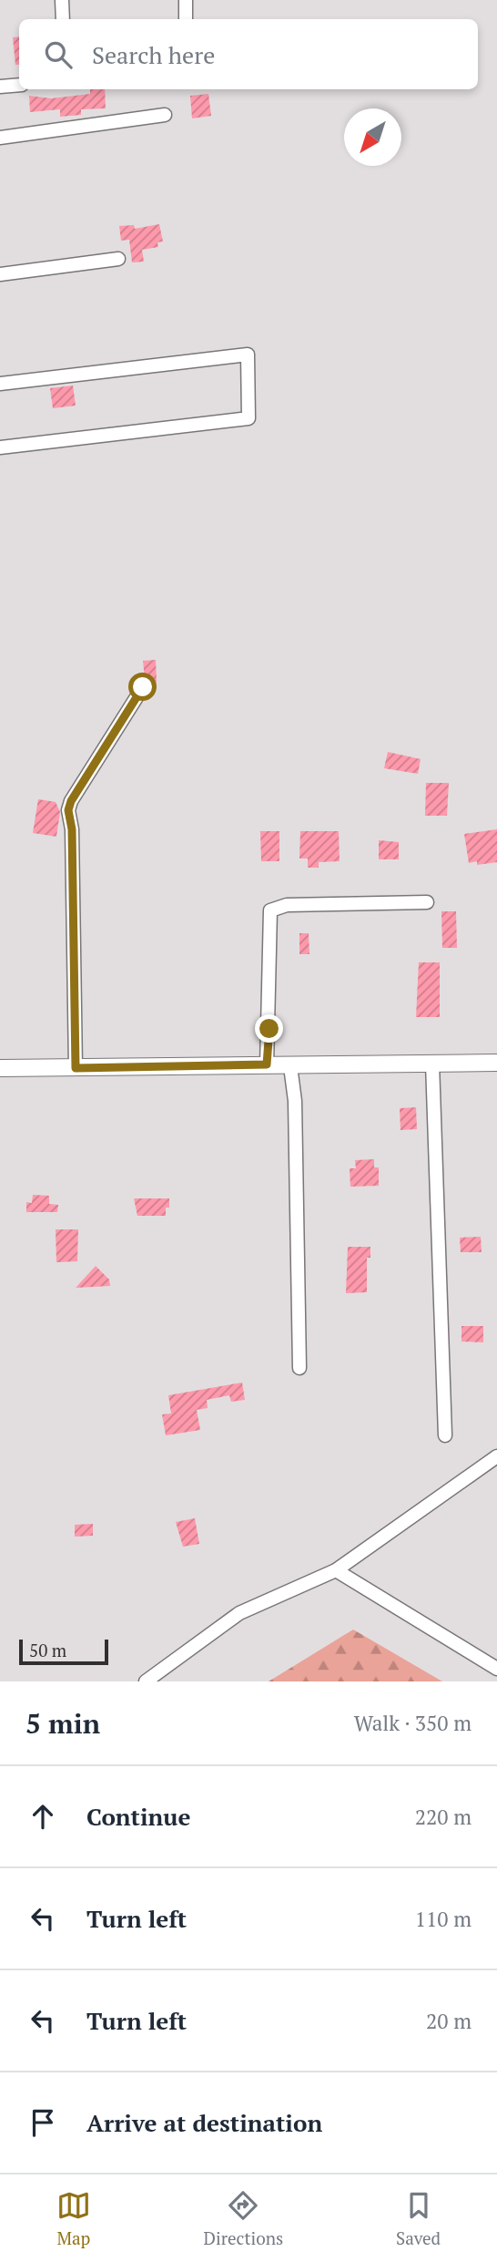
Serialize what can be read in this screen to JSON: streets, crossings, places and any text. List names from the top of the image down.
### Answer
{
  "scale_bar": "50 m",
  "north": "bottom left",
  "page": {
    "search": "Search here",
    "scale": "50 m",
    "heading": ["5 min", "Walk · 350 m"],
    "list": [
      ["Continue", "220 m"],
      ["Turn left", "110 m"],
      ["Turn left", "20 m"],
      "Arrive at destination"
    ],
    "nav": ["Map", "Directions", "Saved"]
  }
}
